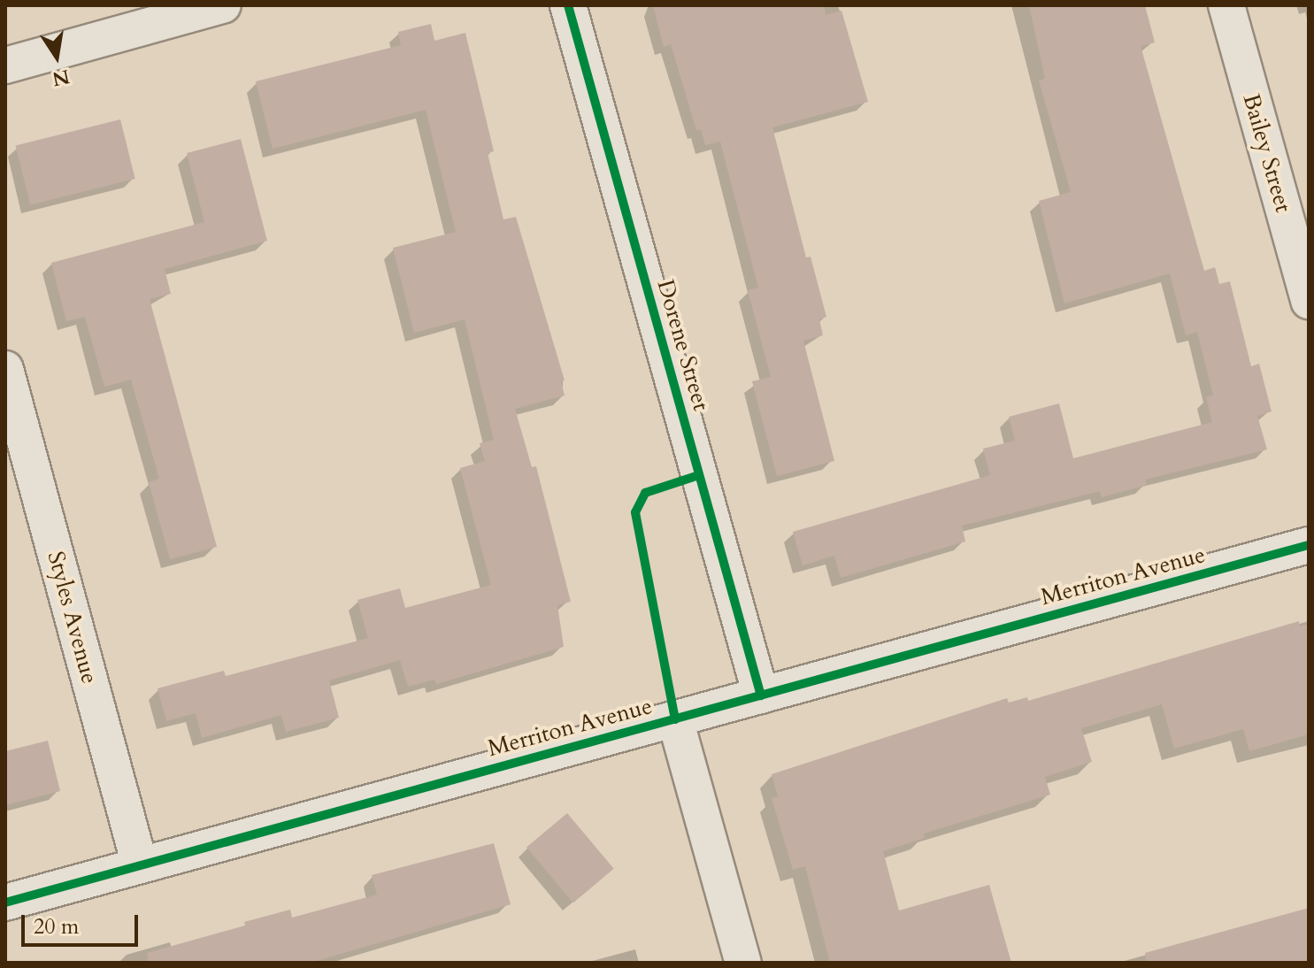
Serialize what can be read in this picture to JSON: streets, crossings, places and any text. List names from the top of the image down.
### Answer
{
  "streets": {
    "street": [
      "Bailey Street",
      "Dorene Street",
      "Merriton Avenue",
      "Styles Avenue"
    ]
  },
  "crossings": [
    ["Dorene Street", "Merriton Avenue"],
    ["Merriton Avenue", "Styles Avenue"]
  ],
  "scale_bar": "20 m",
  "north": "bottom"
}
